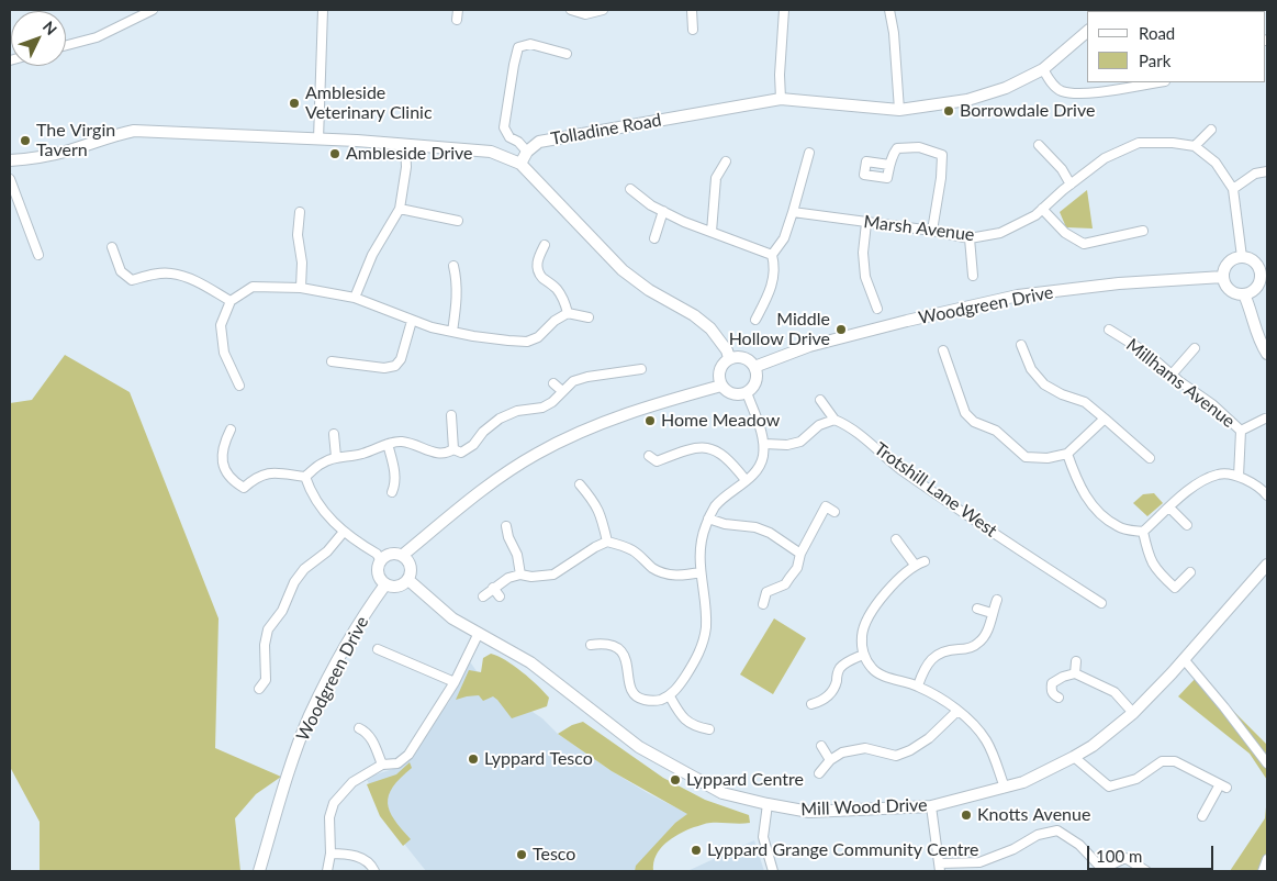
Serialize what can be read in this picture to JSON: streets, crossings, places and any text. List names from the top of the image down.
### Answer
{
  "streets": {
    "main road": ["Tolladine Road", "Woodgreen Drive", "Mill Wood Drive"],
    "street": ["Marsh Avenue", "Millhams Avenue", "Trotshill Lane West"]
  },
  "crossings": [
    ["Woodgreen Drive", "Mill Wood Drive"]
  ],
  "places": [
    "Ambleside Veterinary Clinic",
    "Borrowdale Drive",
    "The Virgin Tavern",
    "Ambleside Drive",
    "Middle Hollow Drive",
    "Home Meadow",
    "Lyppard Tesco",
    "Lyppard Centre",
    "Knotts Avenue",
    "Lyppard Grange Community Centre",
    "Tesco"
  ],
  "legend": ["Road", "Park"],
  "scale_bar": "100 m",
  "north": "top right"
}
